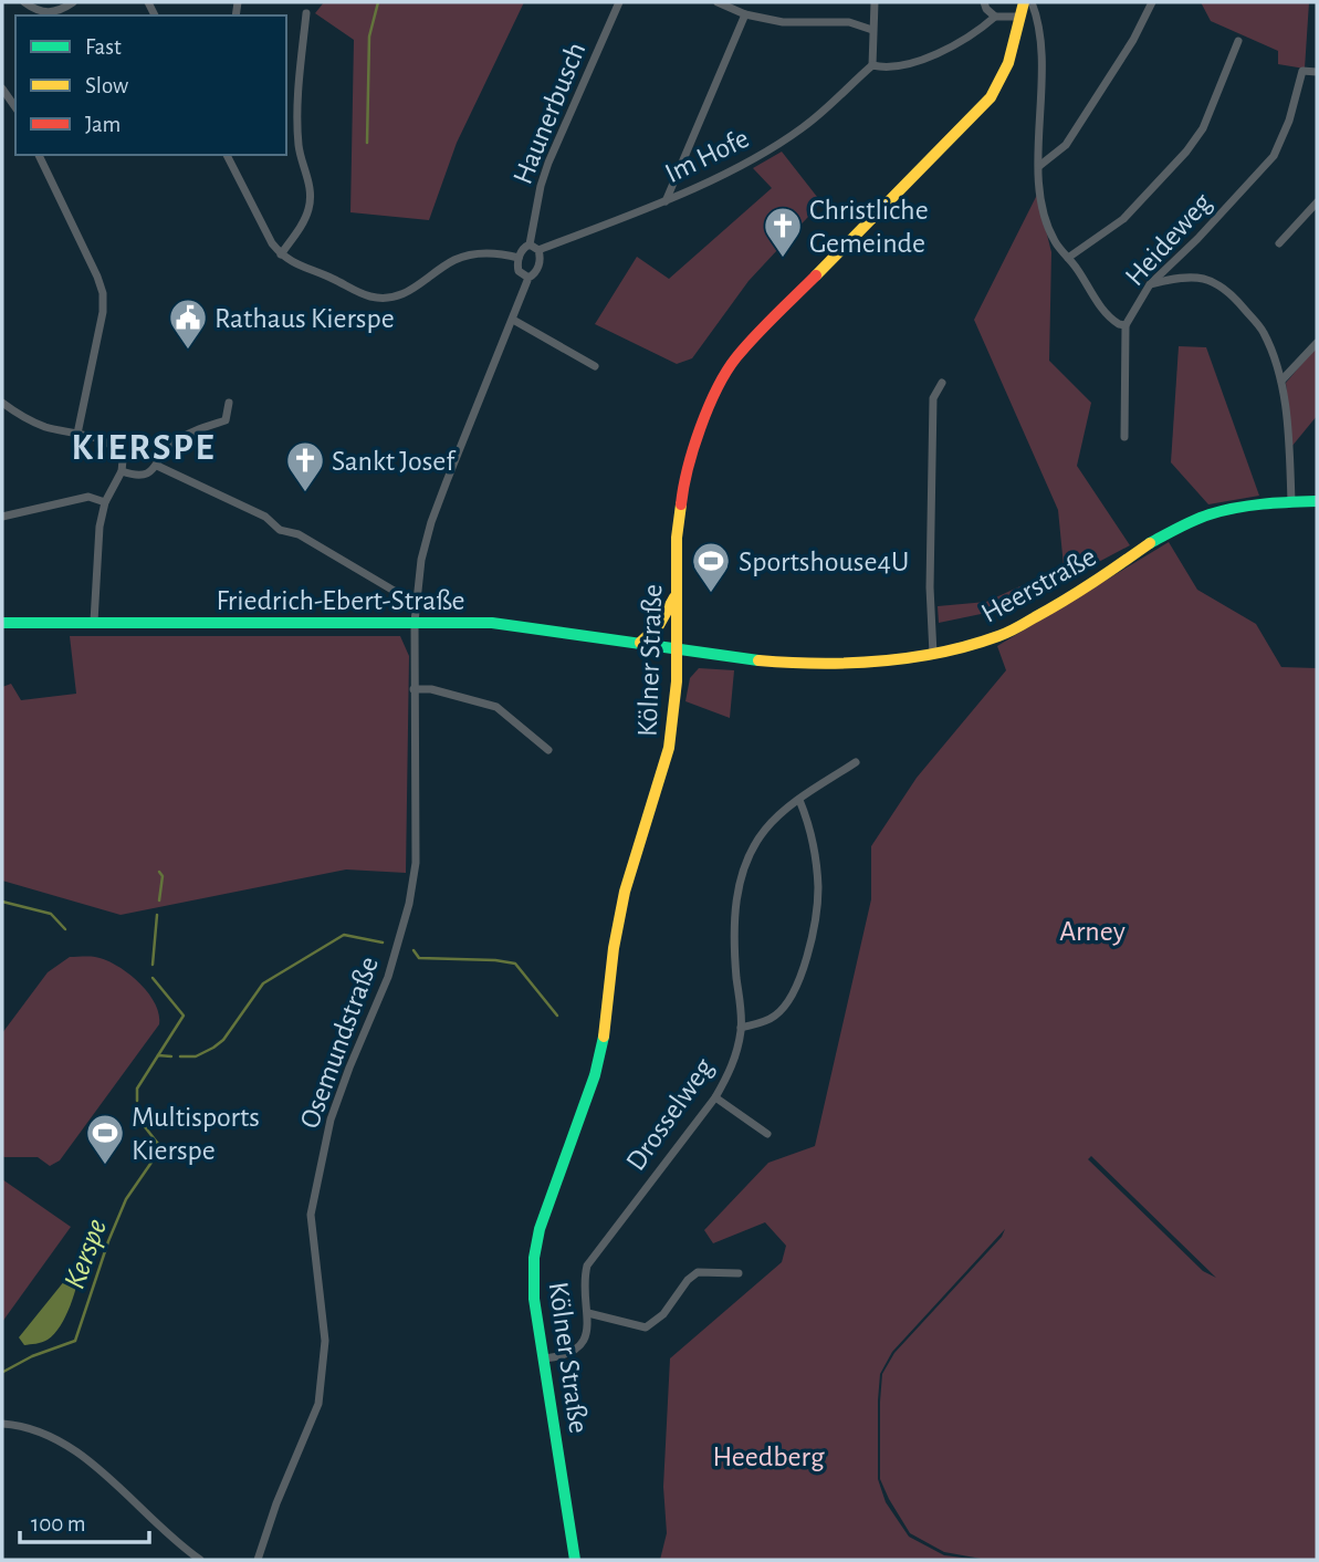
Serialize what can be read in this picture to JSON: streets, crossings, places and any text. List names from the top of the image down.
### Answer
{
  "streets": {
    "main road": ["Heerstraße", "Friedrich-Ebert-Straße", "Kölner Straße"],
    "street": [
      "Haunerbusch",
      "Im Hofe",
      "Heideweg",
      "Osemundstraße",
      "Drosselweg"
    ]
  },
  "crossings": [
    ["Haunerbusch", "Im Hofe"],
    ["Heerstraße", "Friedrich-Ebert-Straße"],
    ["Heerstraße", "Kölner Straße"],
    ["Friedrich-Ebert-Straße", "Kölner Straße"],
    ["Friedrich-Ebert-Straße", "Osemundstraße"],
    ["Kölner Straße", "Drosselweg"]
  ],
  "districts": ["KIERSPE"],
  "water": ["Kerspe"],
  "parks": ["Arney", "Heedberg"],
  "places": {
    "church": ["Christliche Gemeinde", "Sankt Josef"],
    "public building": ["Rathaus Kierspe"],
    "sports": ["Sportshouse4U", "Multisports Kierspe"]
  },
  "legend": ["Fast", "Slow", "Jam"],
  "scale_bar": "100 m"
}
